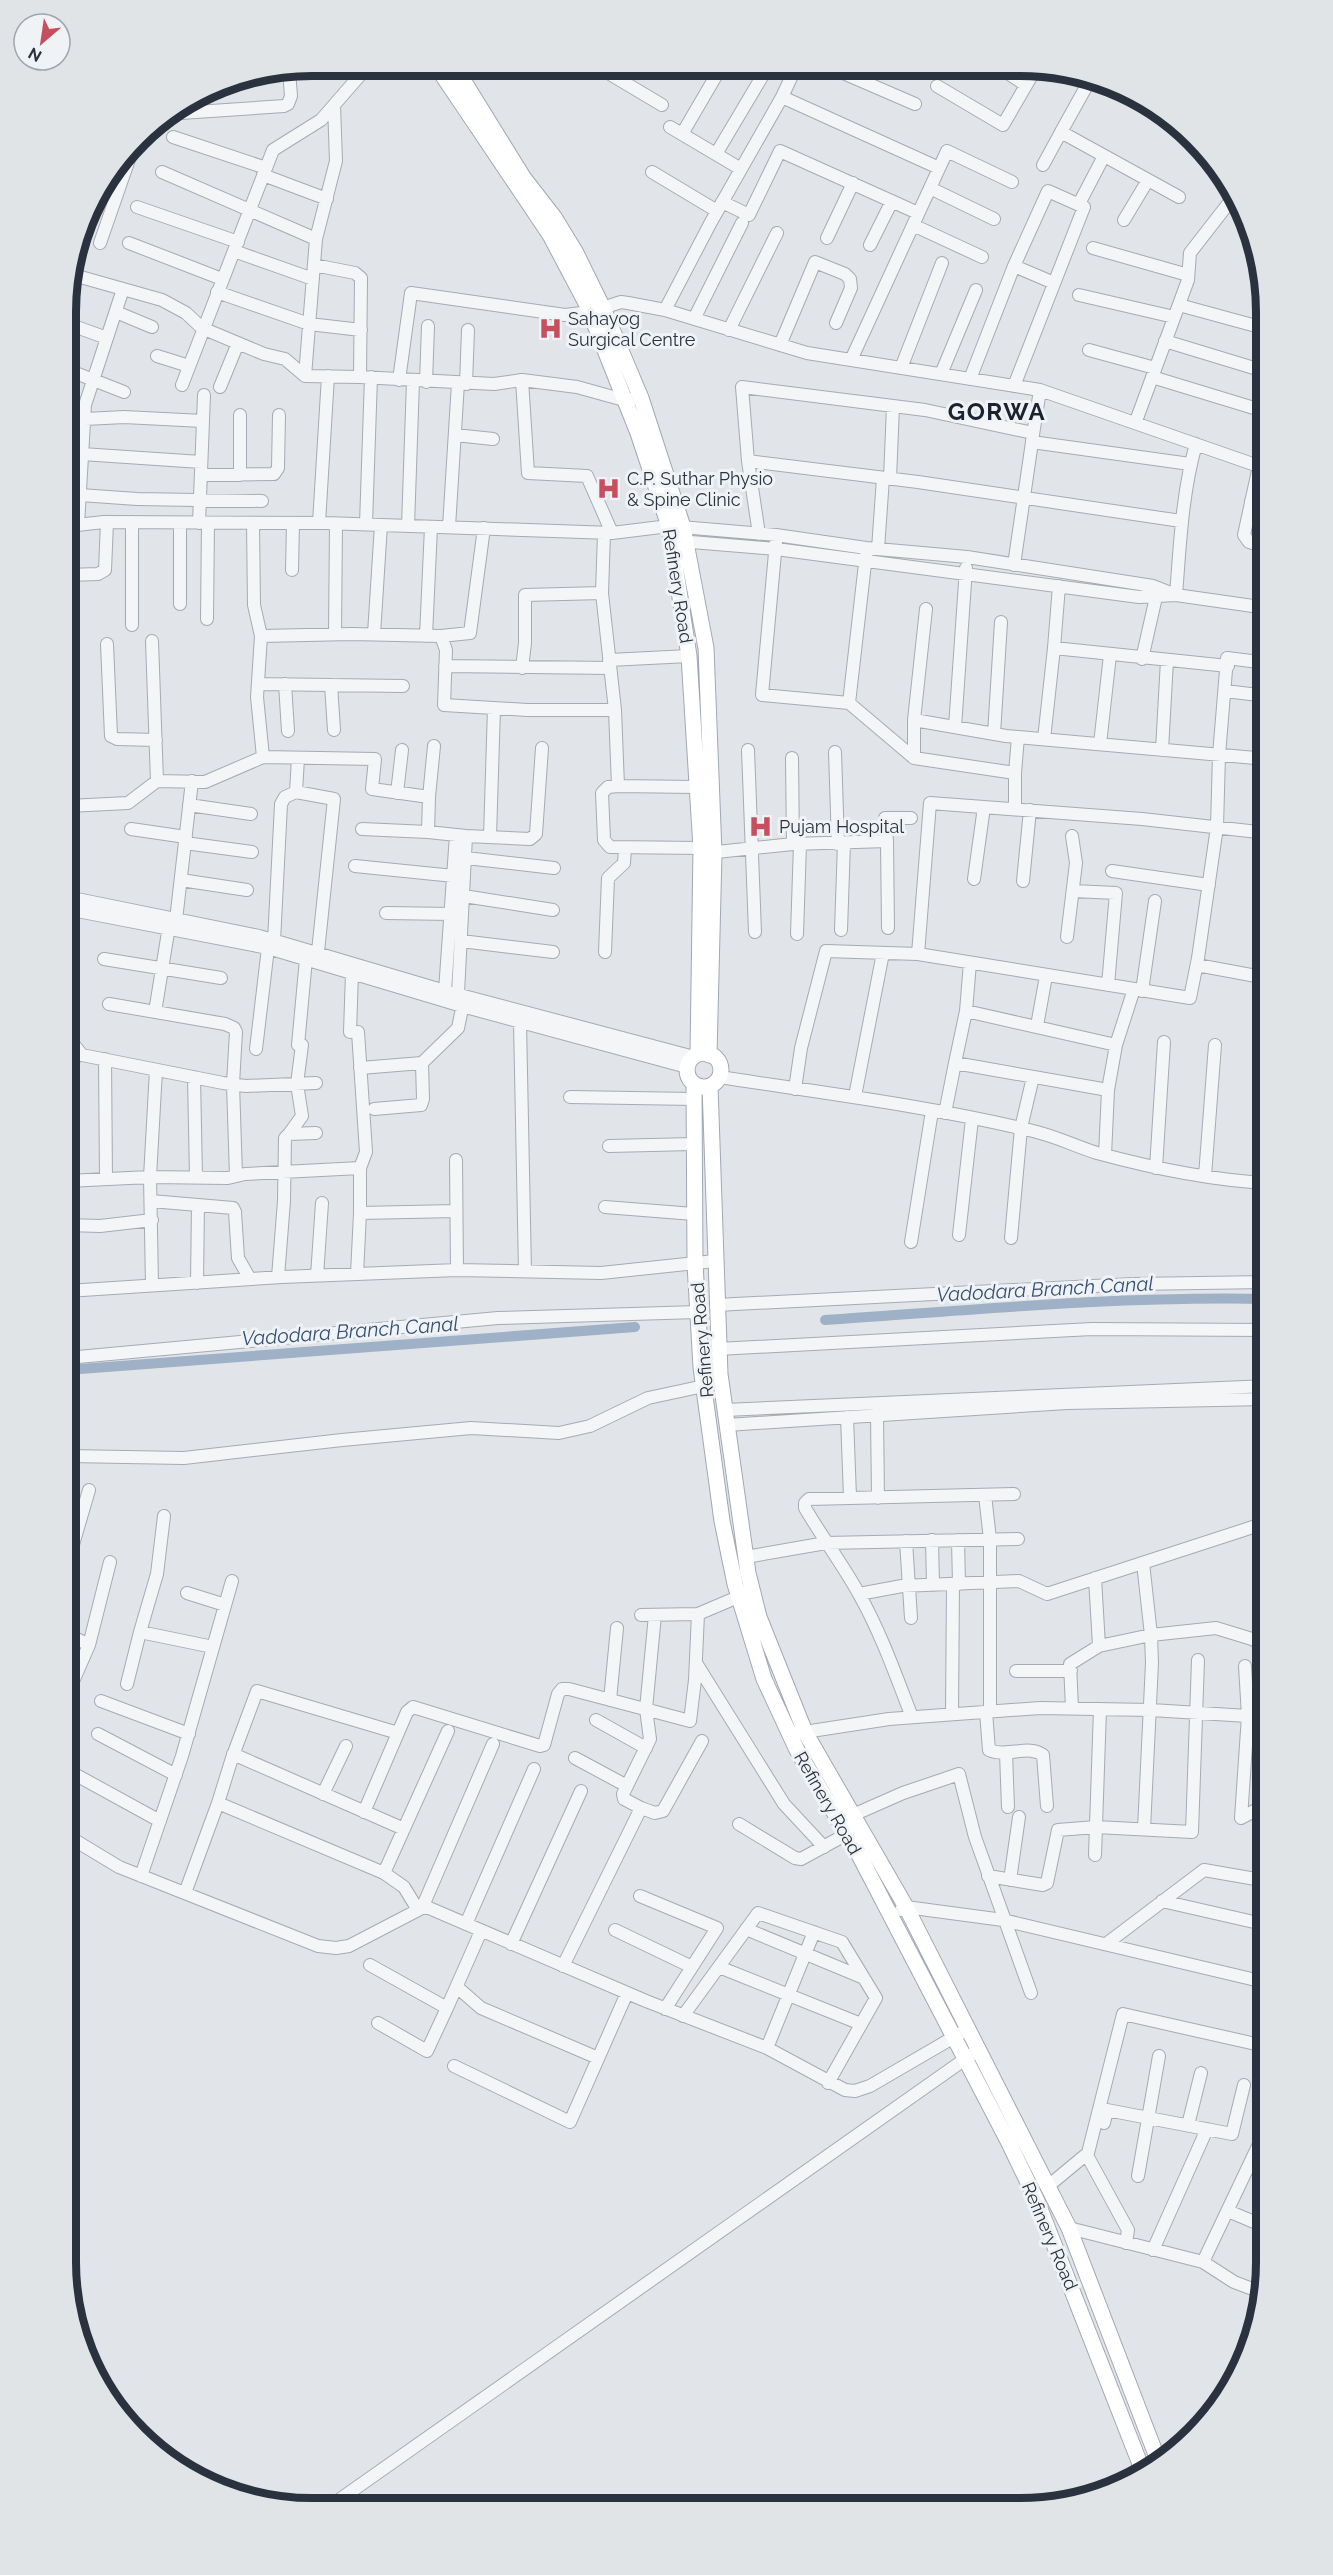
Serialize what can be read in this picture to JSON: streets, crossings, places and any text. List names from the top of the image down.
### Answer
{
  "streets": {
    "main road": ["Refinery Road"]
  },
  "districts": ["GORWA"],
  "water": ["Vadodara Branch Canal"],
  "places": {
    "hospital": ["Sahayog Surgical Centre", "C.P. Suthar Physio & Spine Clinic", "Pujam Hospital"]
  },
  "north": "bottom left"
}
